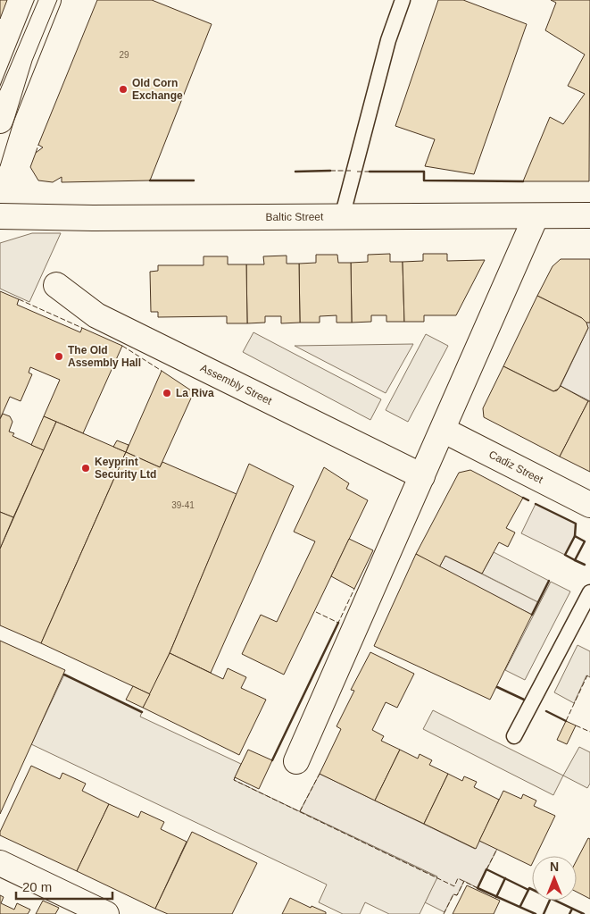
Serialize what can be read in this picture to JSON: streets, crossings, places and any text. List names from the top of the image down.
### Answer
{
  "streets": {
    "street": ["Baltic Street", "Assembly Street", "Cadiz Street"]
  },
  "places": [
    "Old Corn Exchange",
    "The Old Assembly Hall",
    "La Riva",
    "Keyprint Security Ltd"
  ],
  "house_numbers": ["29", "39-41"],
  "scale_bar": "20 m",
  "north": "top"
}
